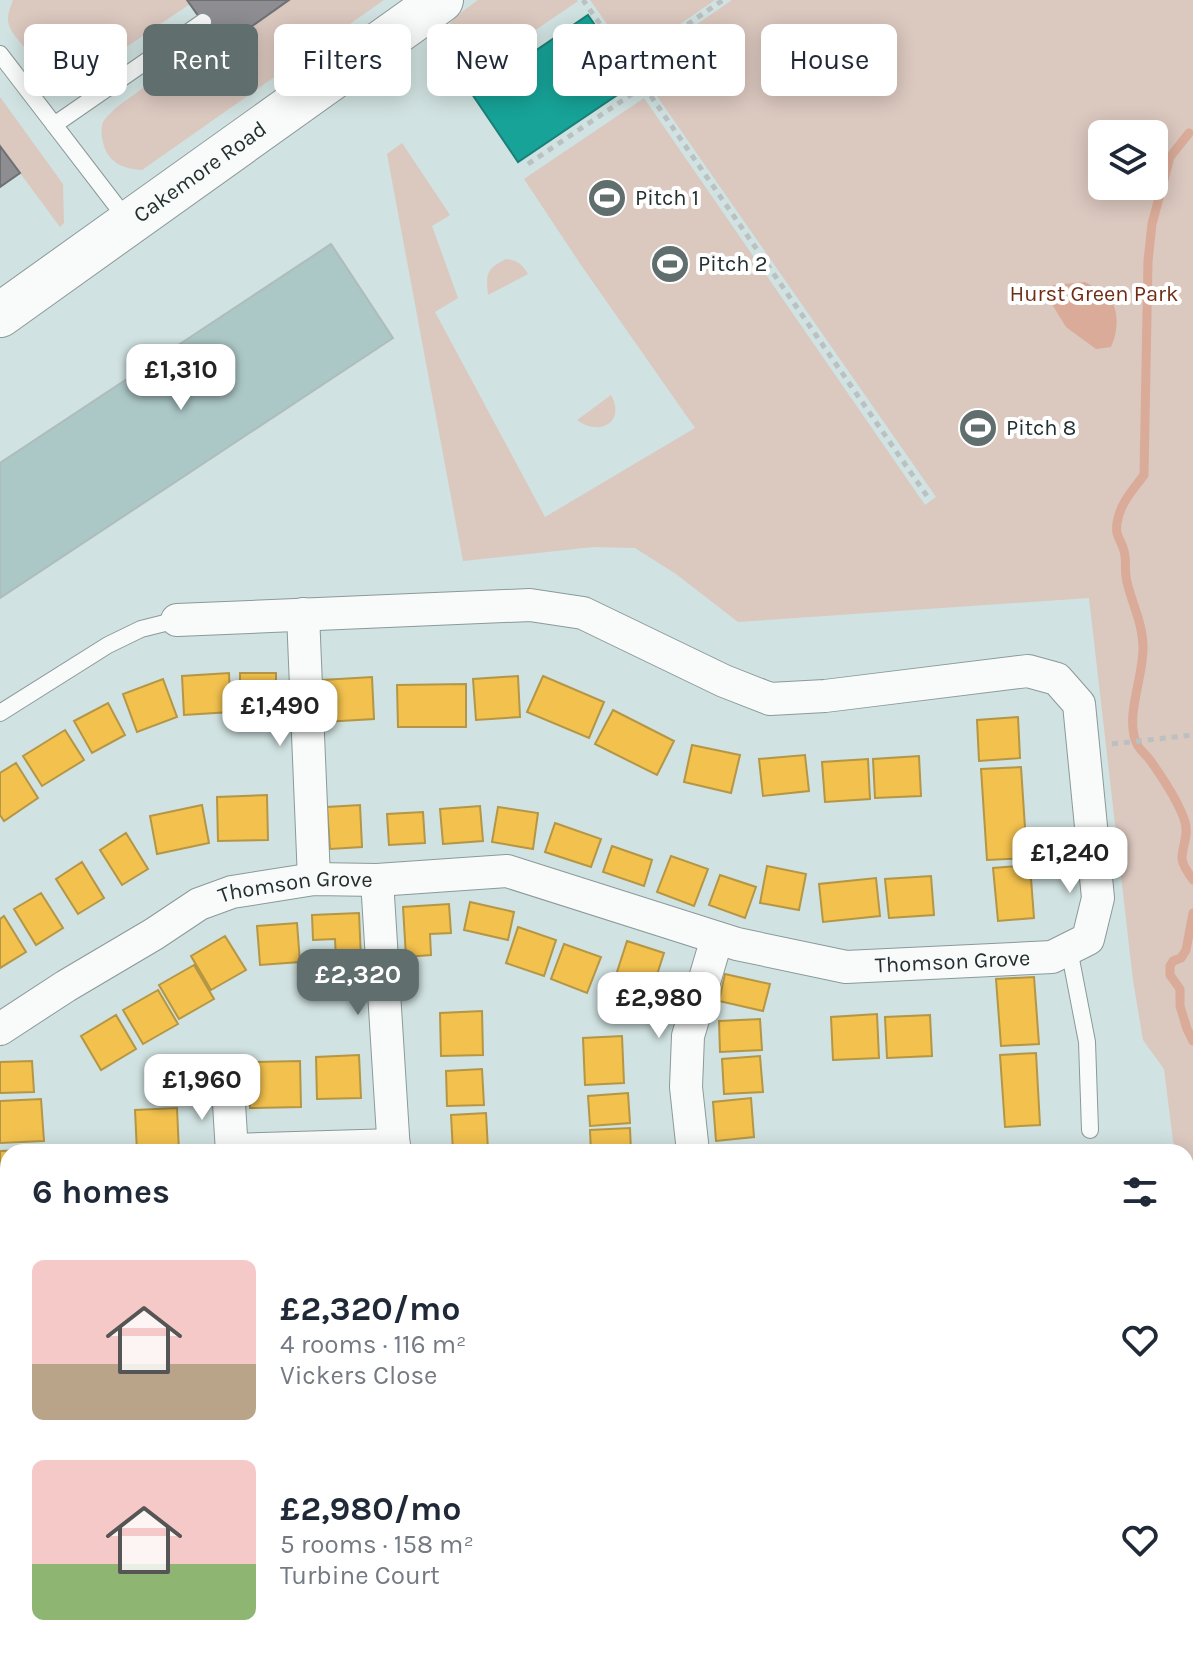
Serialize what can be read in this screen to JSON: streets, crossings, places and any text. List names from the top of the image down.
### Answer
{
  "streets": {
    "main road": ["Cakemore Road"],
    "street": ["Thomson Grove"]
  },
  "parks": ["Hurst Green Park"],
  "places": {
    "sports": ["Pitch 1", "Pitch 2", "Pitch 8"]
  },
  "page": {
    "chip": [
      "Buy",
      "Rent",
      "Filters",
      "New",
      "Apartment",
      "House"
    ],
    "price": [
      "£1,310",
      "£1,490",
      "£1,240",
      "£2,320",
      "£2,980",
      "£1,960"
    ],
    "heading": "6 homes",
    "list": [
      {
        "name": "£2,320/mo",
        "note": "4 rooms · 116 m² · Vickers Close"
      },
      {
        "name": "£2,980/mo",
        "note": "5 rooms · 158 m² · Turbine Court"
      }
    ]
  }
}
